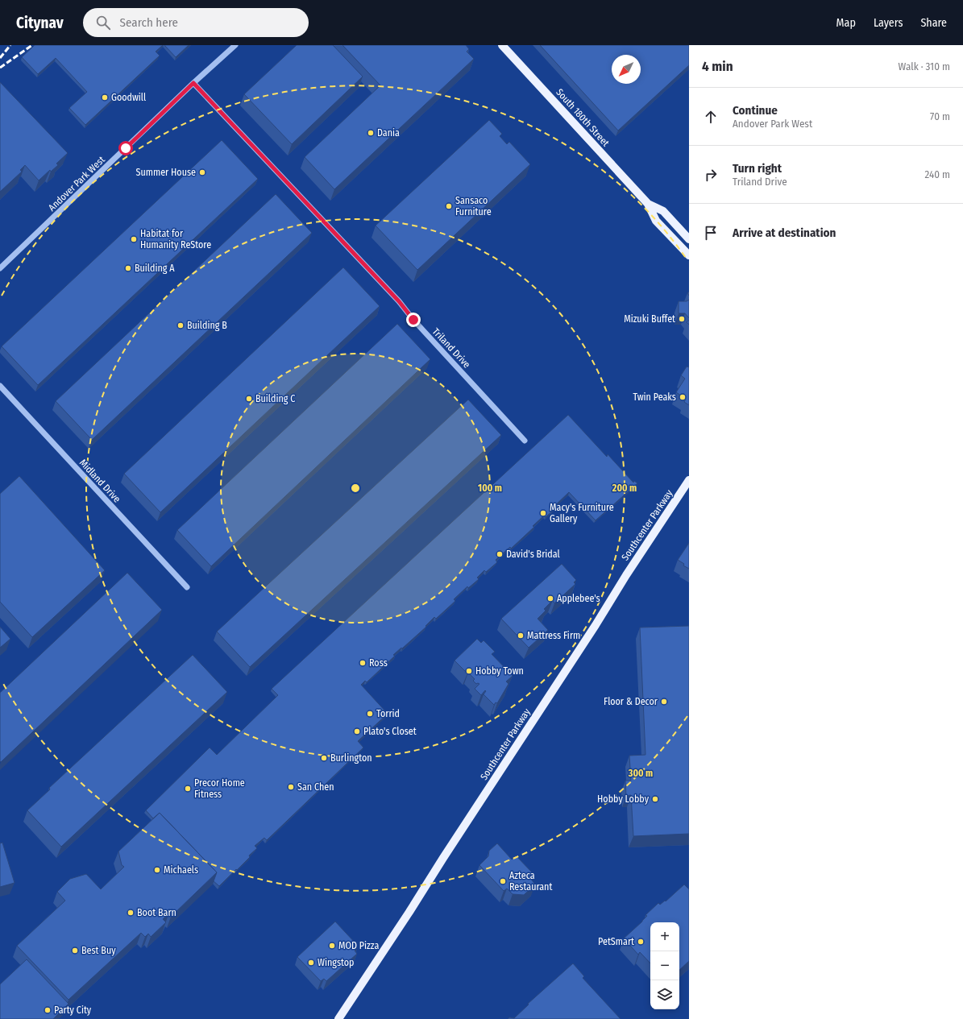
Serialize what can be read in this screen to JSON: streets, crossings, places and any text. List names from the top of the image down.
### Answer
{
  "streets": {
    "main road": ["South 180th Street", "Southcenter Parkway"],
    "street": ["Andover Park West", "Triland Drive", "Midland Drive"]
  },
  "crossings": [
    ["Andover Park West", "Triland Drive"]
  ],
  "places": [
    "Goodwill",
    "Dania",
    "Summer House",
    "Sansaco Furniture",
    "Habitat for Humanity ReStore",
    "Building A",
    "Mizuki Buffet",
    "Building B",
    "Twin Peaks",
    "Building C",
    "Macy's Furniture Gallery",
    "David's Bridal",
    "Applebee's",
    "Mattress Firm",
    "Ross",
    "Hobby Town",
    "Floor & Decor",
    "Torrid",
    "Plato's Closet",
    "Burlington",
    "San Chen",
    "Precor Home Fitness",
    "Hobby Lobby",
    "Michaels",
    "Azteca Restaurant",
    "Boot Barn",
    "PetSmart",
    "MOD Pizza",
    "Best Buy",
    "Wingstop",
    "Party City"
  ],
  "north": "bottom left",
  "page": {
    "header": "Citynav",
    "search": "Search here",
    "nav": ["Map", "Layers", "Share"],
    "heading": ["4 min", "Walk · 310 m"],
    "list": [
      ["Continue", "Andover Park West", "70 m"],
      ["Turn right", "Triland Drive", "240 m"],
      "Arrive at destination"
    ],
    "map_buttons": ["+", "−"]
  },
  "rings": ["100 m", "200 m", "300 m"]
}
